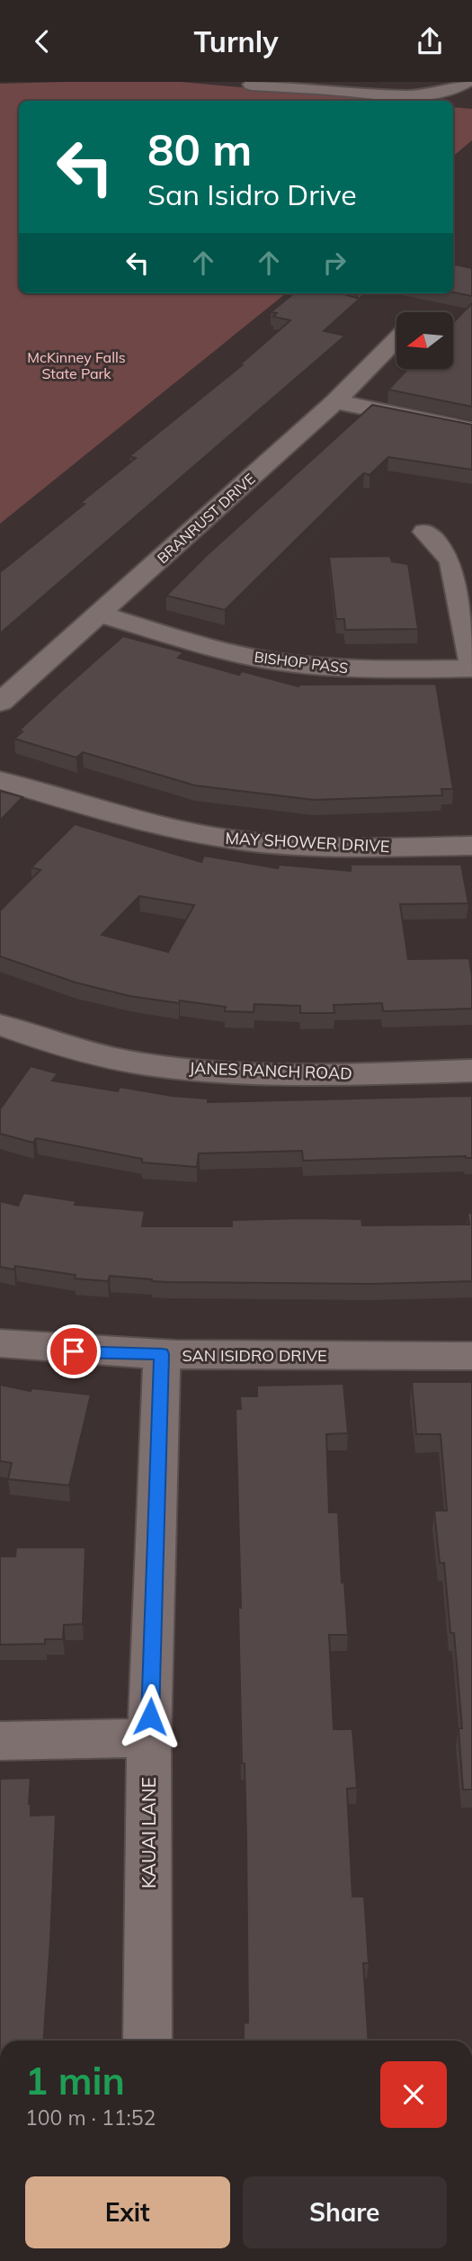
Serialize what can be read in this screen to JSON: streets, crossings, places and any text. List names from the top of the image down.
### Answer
{
  "streets": {
    "street": [
      "BRANRUST DRIVE",
      "BISHOP PASS",
      "MAY SHOWER DRIVE",
      "JANES RANCH ROAD",
      "SAN ISIDRO DRIVE",
      "KAUAI LANE"
    ]
  },
  "crossings": [
    ["BRANRUST DRIVE", "BISHOP PASS"],
    ["SAN ISIDRO DRIVE", "KAUAI LANE"]
  ],
  "parks": ["McKinney Falls State Park"],
  "north": "left",
  "page": {
    "header": "Turnly",
    "turn": ["80 m", "San Isidro Drive"],
    "heading": ["1 min", "100 m · 11:52"],
    "buttons": ["Exit", "Share"]
  }
}
